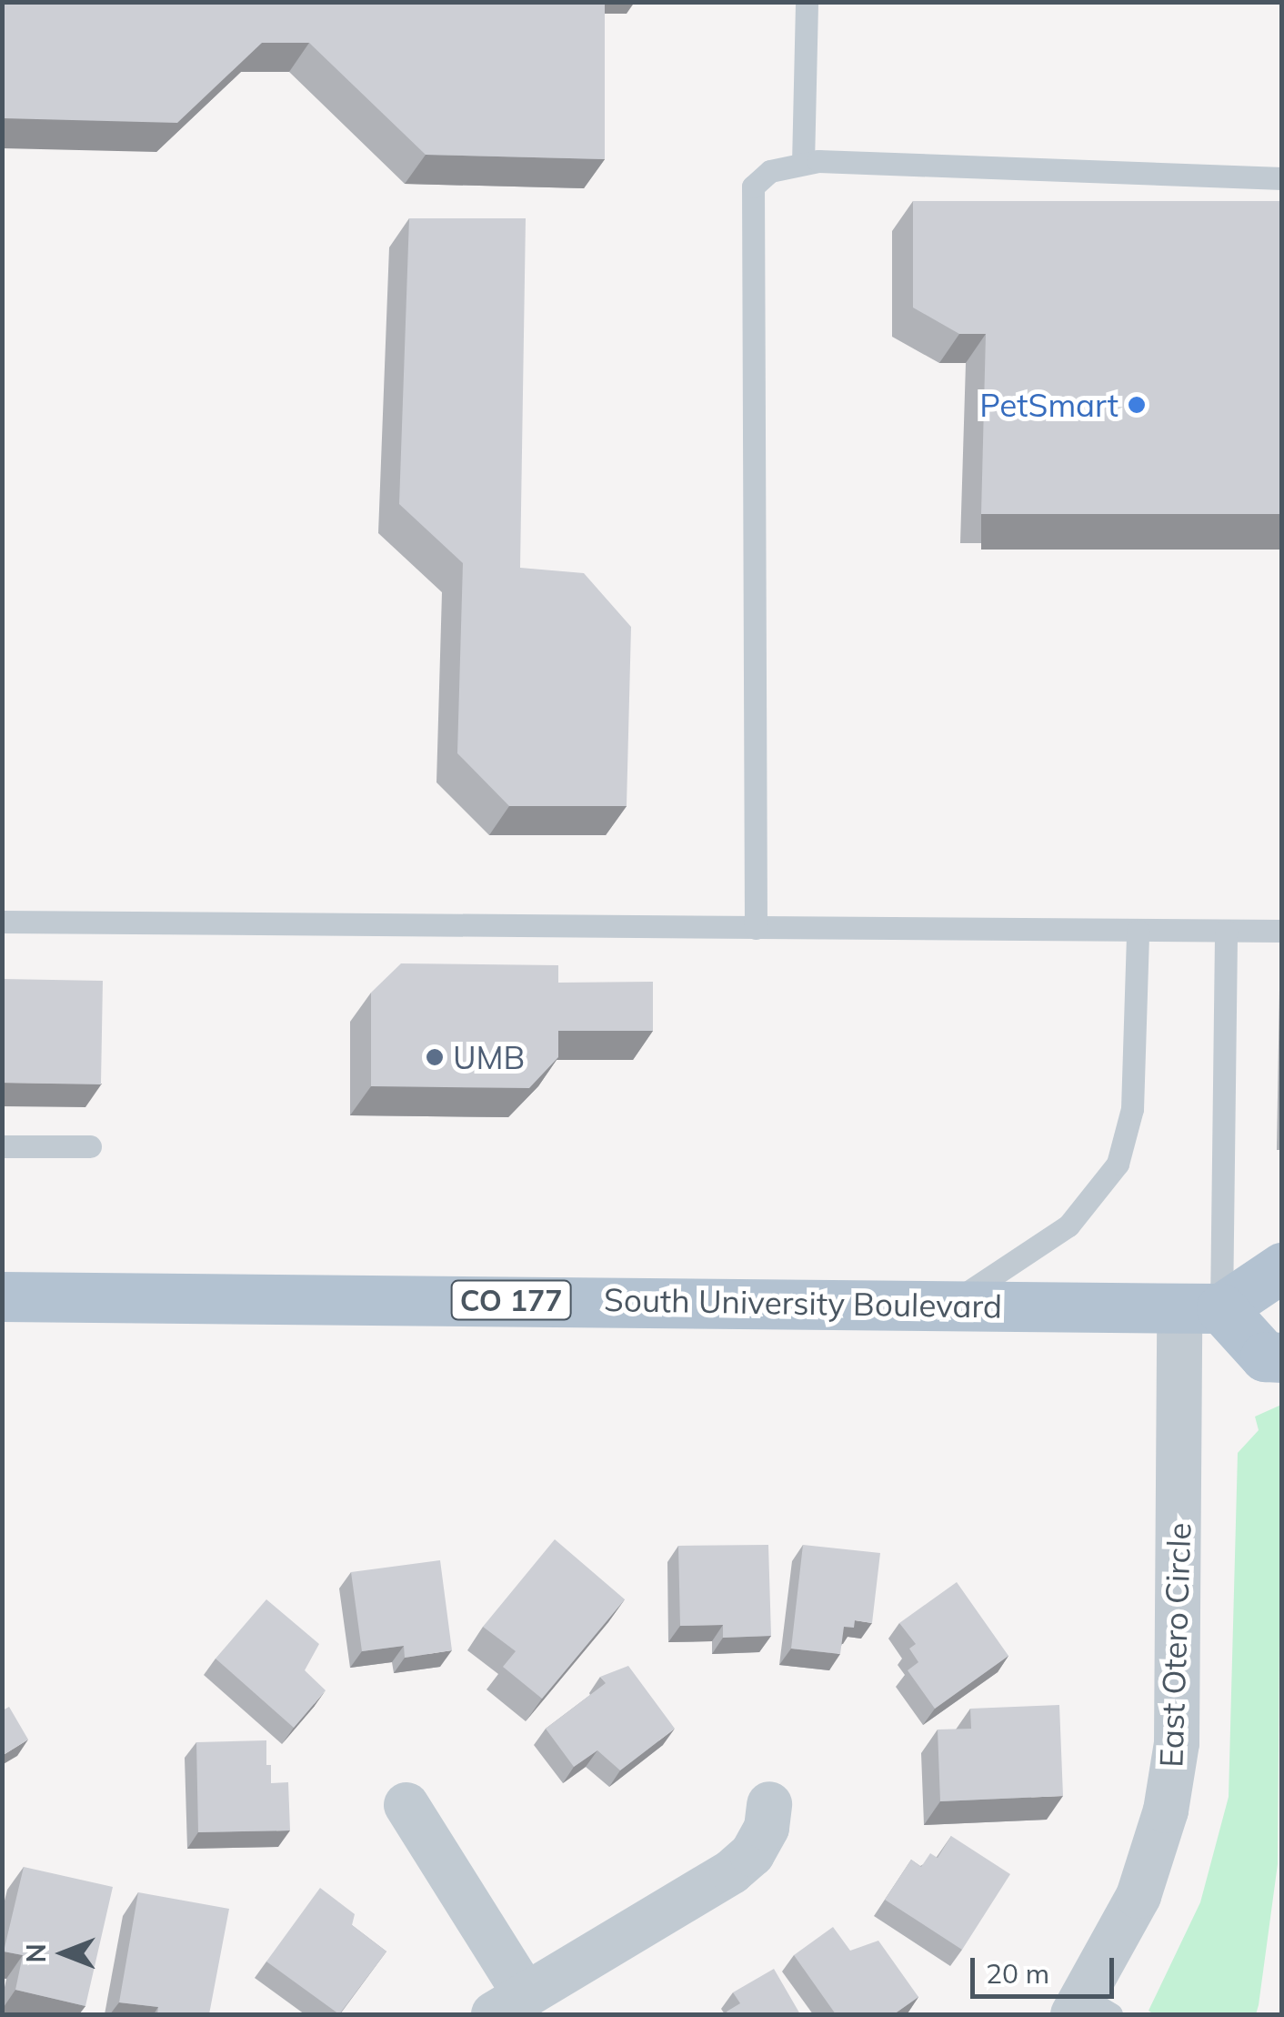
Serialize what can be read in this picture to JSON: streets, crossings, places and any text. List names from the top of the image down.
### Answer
{
  "streets": {
    "main road": ["CO 177", "South University Boulevard"],
    "street": ["East Otero Circle"]
  },
  "crossings": [
    ["South University Boulevard", "East Otero Circle"]
  ],
  "places": ["PetSmart", "UMB"],
  "scale_bar": "20 m",
  "north": "left"
}
